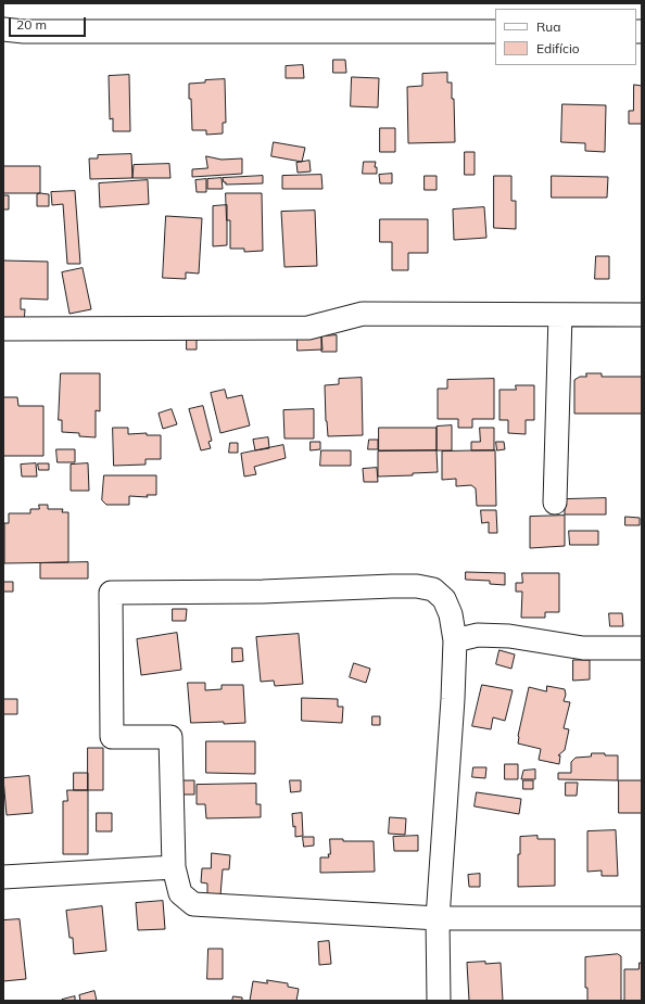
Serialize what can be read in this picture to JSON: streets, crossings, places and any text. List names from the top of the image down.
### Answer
{
  "legend": ["Rua", "Edifício"],
  "scale_bar": "20 m"
}
